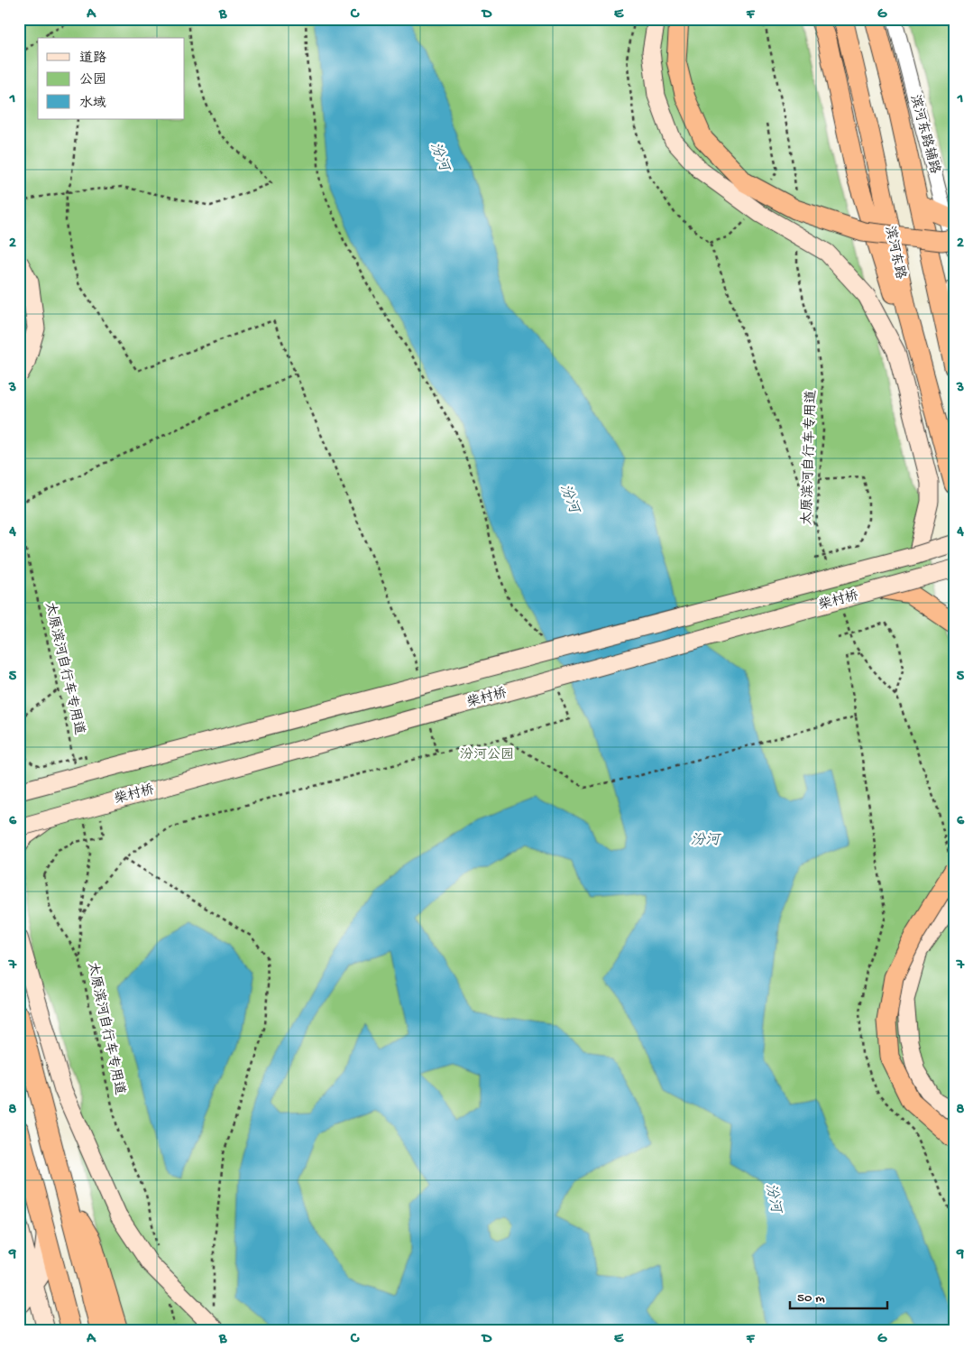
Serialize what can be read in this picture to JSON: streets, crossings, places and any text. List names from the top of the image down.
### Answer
{
  "streets": {
    "highway": ["滨河东路"],
    "main road": ["柴村桥"],
    "street": ["滨河东路辅路"],
    "path": ["太原滨河自行车专用道"]
  },
  "water": ["汾河"],
  "parks": ["汾河公园"],
  "legend": ["道路", "公园", "水域"],
  "scale_bar": "50 m",
  "grid": {
    "columns": [
      "A",
      "B",
      "C",
      "D",
      "E",
      "F",
      "G"
    ],
    "rows": [
      "1",
      "2",
      "3",
      "4",
      "5",
      "6",
      "7",
      "8",
      "9"
    ]
  }
}
